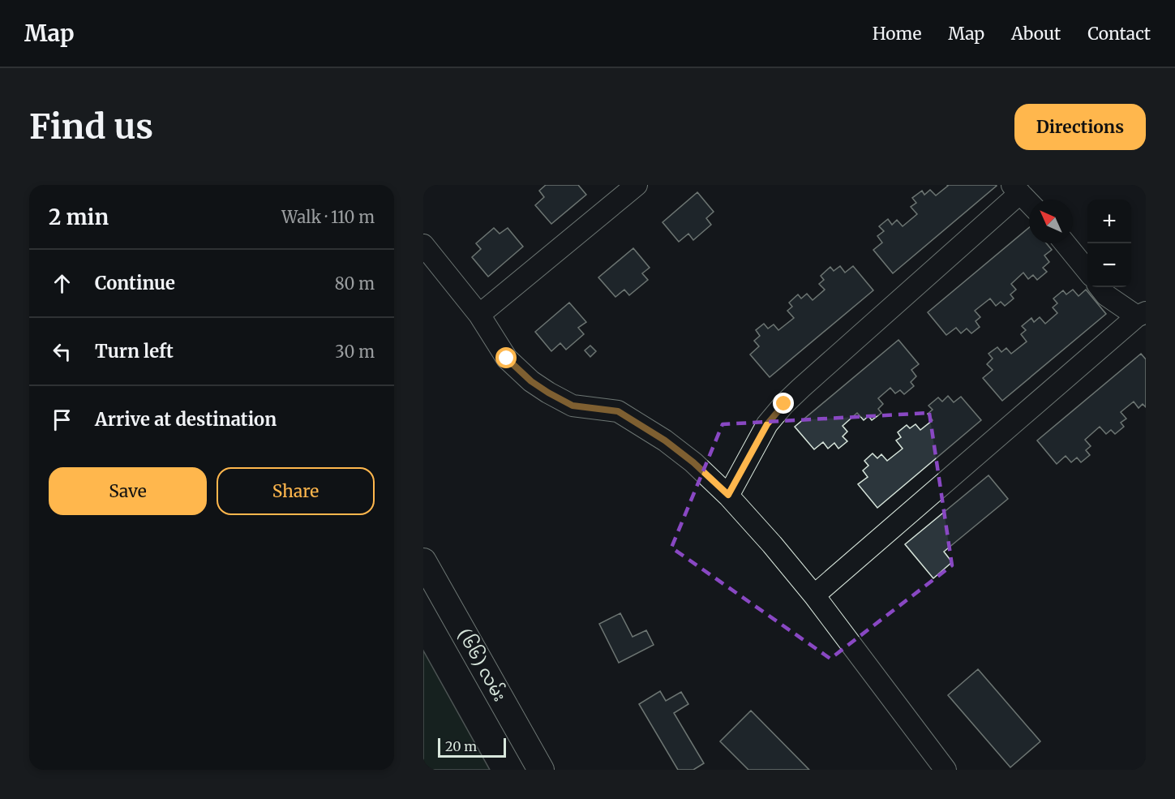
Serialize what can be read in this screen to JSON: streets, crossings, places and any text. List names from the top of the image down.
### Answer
{
  "streets": {
    "street": ["(၆၆) လမ်း"]
  },
  "scale_bar": "20 m",
  "north": "top left",
  "page": {
    "header": "Map",
    "nav": [
      "Home",
      "Map",
      "About",
      "Contact"
    ],
    "buttons": [
      "Directions",
      ["Save", "Share"]
    ],
    "title": "Find us",
    "heading": ["2 min", "Walk · 110 m"],
    "map_buttons": ["+", "−"],
    "list": [
      ["Continue", "80 m"],
      ["Turn left", "30 m"],
      "Arrive at destination"
    ],
    "scale": "20 m"
  }
}
